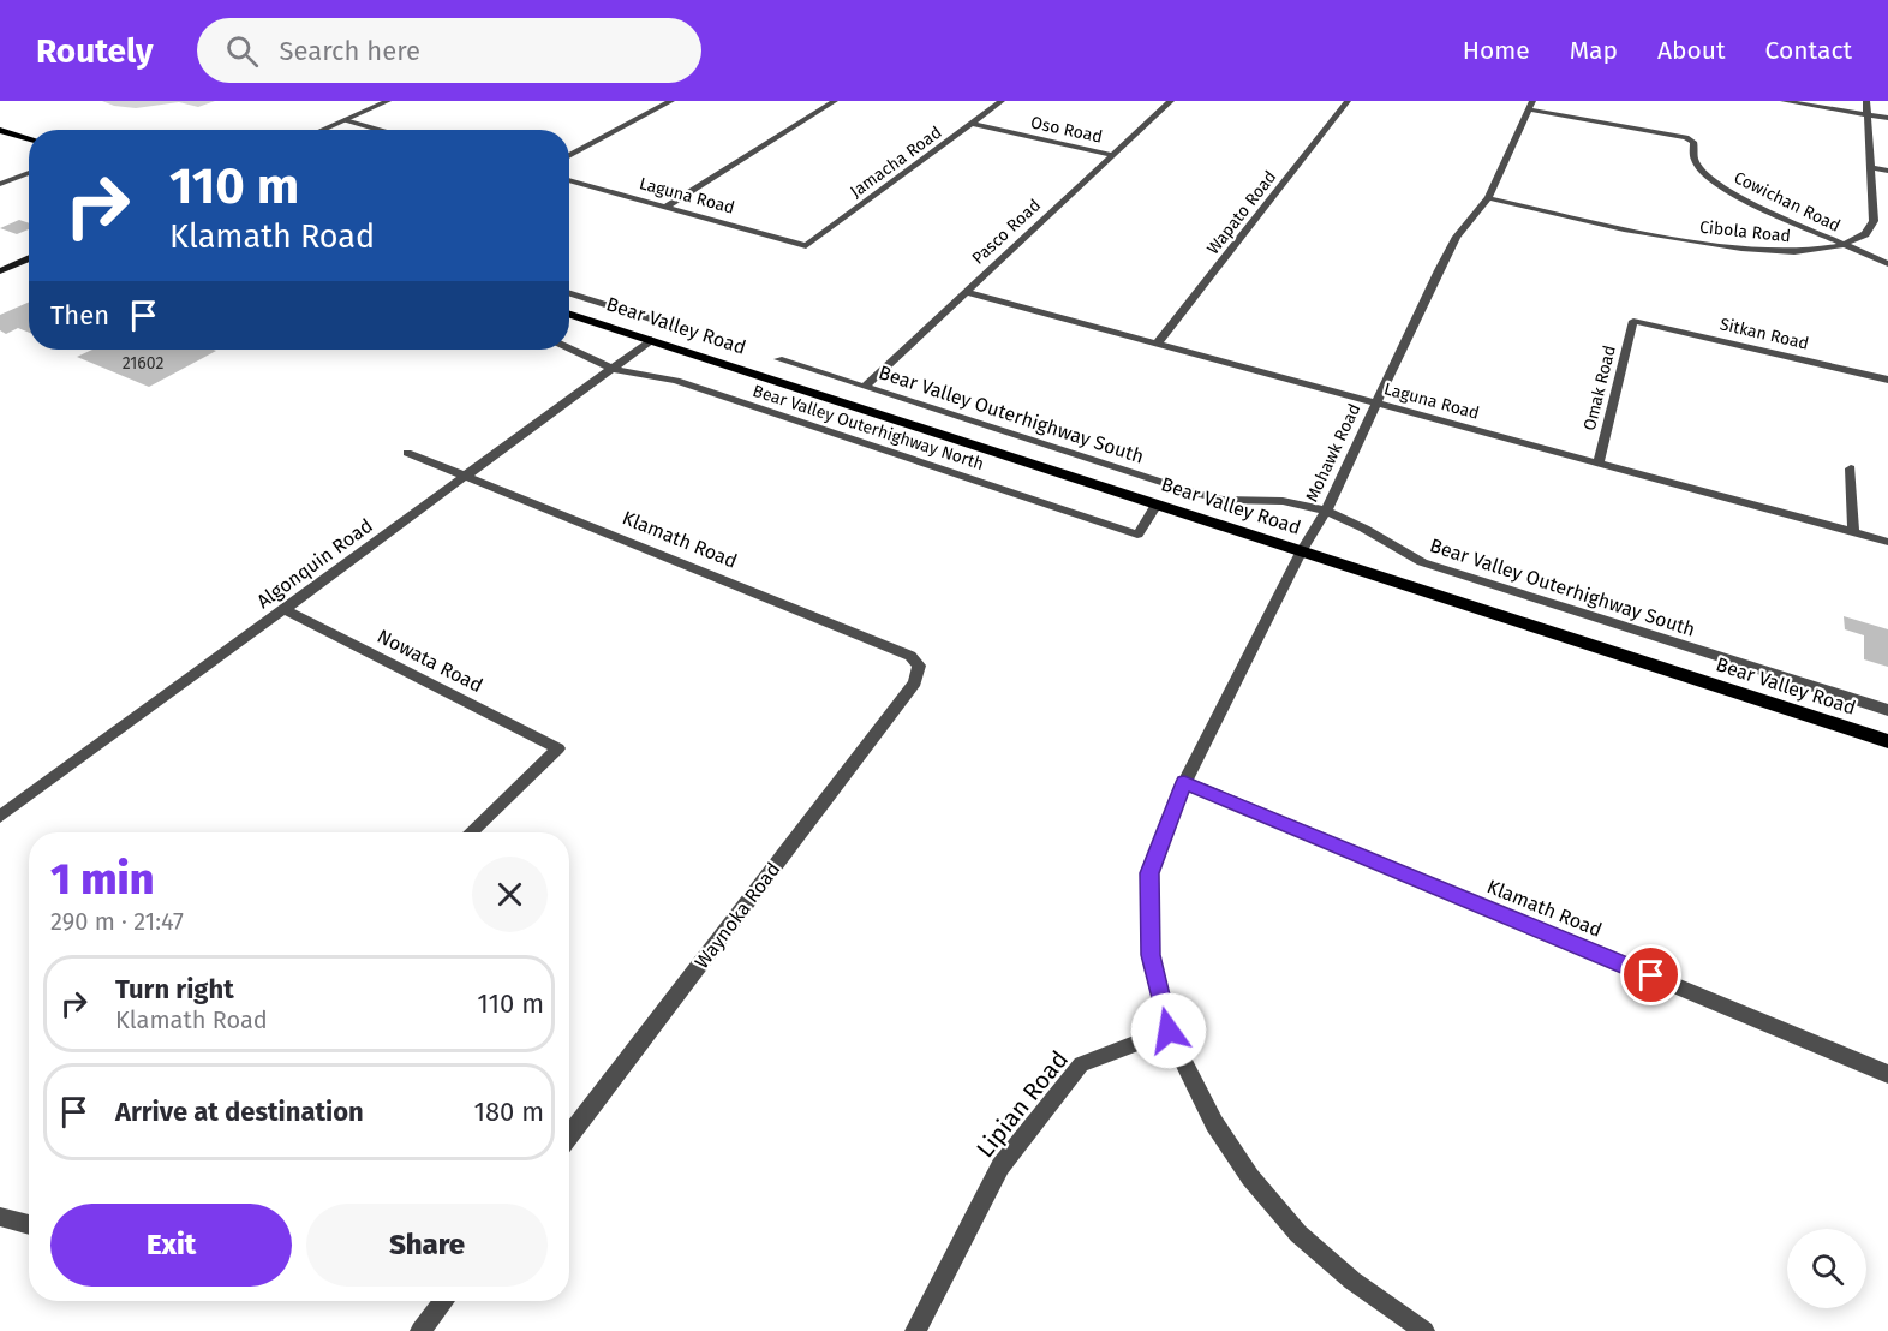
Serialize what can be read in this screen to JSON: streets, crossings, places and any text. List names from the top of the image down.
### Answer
{
  "streets": {
    "main road": ["Bear Valley Road"],
    "street": [
      "Oso Road",
      "Jamacha Road",
      "Laguna Road",
      "Cowichan Road",
      "Wapato Road",
      "Pasco Road",
      "Cibola Road",
      "Sitkan Road",
      "Omak Road",
      "Bear Valley Outerhighway South",
      "Bear Valley Outerhighway North",
      "Mohawk Road",
      "Klamath Road",
      "Algonquin Road",
      "Nowata Road",
      "Waynoka Road",
      "Lipian Road"
    ]
  },
  "crossings": [
    ["Oso Road", "Jamacha Road"],
    ["Oso Road", "Pasco Road"],
    ["Jamacha Road", "Laguna Road"],
    ["Laguna Road", "Wapato Road"],
    ["Laguna Road", "Pasco Road"],
    ["Laguna Road", "Omak Road"],
    ["Laguna Road", "Mohawk Road"],
    ["Cowichan Road", "Cibola Road"],
    ["Cowichan Road", "Mohawk Road"],
    ["Pasco Road", "Bear Valley Outerhighway South"],
    ["Cibola Road", "Mohawk Road"],
    ["Bear Valley Road", "Bear Valley Outerhighway North"],
    ["Bear Valley Road", "Mohawk Road"],
    ["Bear Valley Road", "Algonquin Road"],
    ["Sitkan Road", "Omak Road"],
    ["Bear Valley Outerhighway South", "Mohawk Road"],
    ["Bear Valley Outerhighway North", "Algonquin Road"],
    ["Mohawk Road", "Klamath Road"],
    ["Mohawk Road", "Lipian Road"],
    ["Klamath Road", "Algonquin Road"],
    ["Klamath Road", "Waynoka Road"],
    ["Algonquin Road", "Nowata Road"]
  ],
  "house_numbers": ["21602"],
  "page": {
    "header": "Routely",
    "search": "Search here",
    "nav": [
      "Home",
      "Map",
      "About",
      "Contact"
    ],
    "turn": ["110 m", "Klamath Road"],
    "then": "Then",
    "heading": ["1 min", "290 m · 21:47"],
    "list": [
      {
        "name": "Turn right",
        "note": "Klamath Road",
        "value": "110 m"
      },
      {
        "name": "Arrive at destination",
        "value": "180 m"
      }
    ],
    "buttons": ["Exit", "Share"]
  }
}
